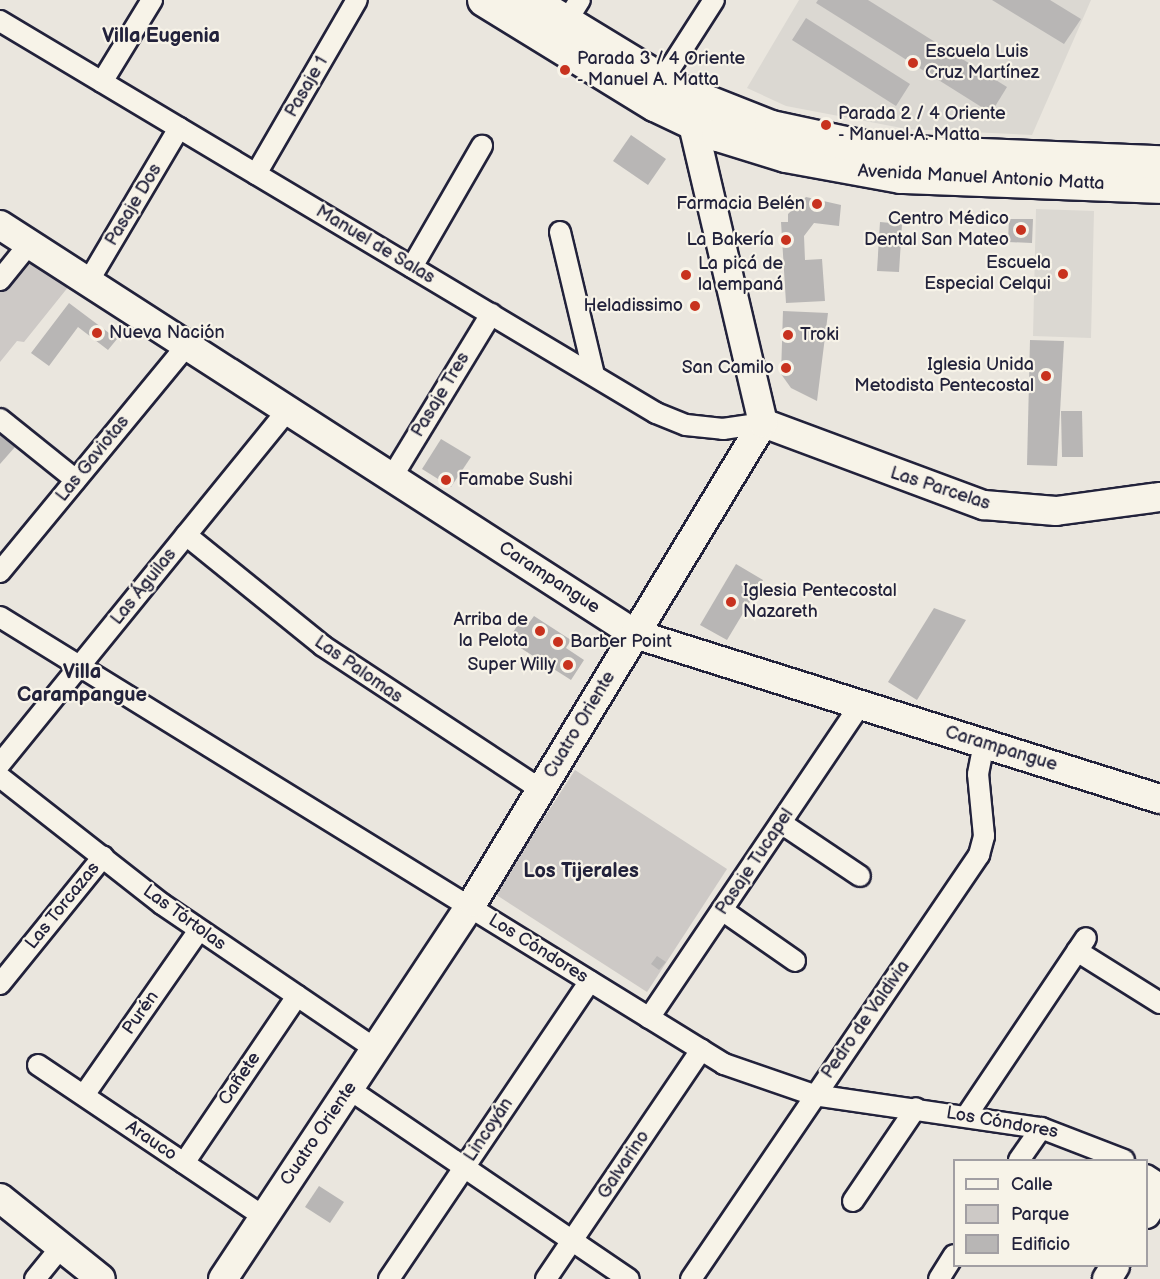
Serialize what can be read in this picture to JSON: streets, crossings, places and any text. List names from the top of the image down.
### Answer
{
  "streets": {
    "main road": ["Avenida Manuel Antonio Matta"],
    "street": [
      "Pasaje 1",
      "Pasaje Dos",
      "Manuel de Salas",
      "Pasaje Tres",
      "Las Gaviotas",
      "Las Parcelas",
      "Carampangue",
      "Las Águilas",
      "Las Palomas",
      "Cuatro Oriente",
      "Pasaje Tucapel",
      "Las Torcazas",
      "Las Tórtolas",
      "Los Cóndores",
      "Purén",
      "Pedro de Valdivia",
      "Cañete",
      "Lincoyán",
      "Arauco",
      "Galvarino"
    ]
  },
  "crossings": [
    ["Pasaje 1", "Manuel de Salas"],
    ["Pasaje Dos", "Manuel de Salas"],
    ["Pasaje Dos", "Carampangue"],
    ["Manuel de Salas", "Pasaje Tres"],
    ["Manuel de Salas", "Las Parcelas"],
    ["Manuel de Salas", "Cuatro Oriente"],
    ["Pasaje Tres", "Carampangue"],
    ["Las Gaviotas", "Carampangue"],
    ["Las Parcelas", "Cuatro Oriente"],
    ["Carampangue", "Las Águilas"],
    ["Carampangue", "Cuatro Oriente"],
    ["Carampangue", "Pasaje Tucapel"],
    ["Carampangue", "Pedro de Valdivia"],
    ["Las Águilas", "Las Palomas"],
    ["Las Águilas", "Los Cóndores"],
    ["Las Palomas", "Cuatro Oriente"],
    ["Cuatro Oriente", "Las Tórtolas"],
    ["Cuatro Oriente", "Los Cóndores"],
    ["Cuatro Oriente", "Arauco"],
    ["Pasaje Tucapel", "Los Cóndores"],
    ["Las Torcazas", "Las Tórtolas"],
    ["Las Tórtolas", "Purén"],
    ["Las Tórtolas", "Cañete"],
    ["Los Cóndores", "Pedro de Valdivia"],
    ["Los Cóndores", "Lincoyán"],
    ["Los Cóndores", "Galvarino"],
    ["Purén", "Arauco"],
    ["Cañete", "Arauco"]
  ],
  "districts": ["Villa Eugenia", "Villa Carampangue", "Los Tijerales"],
  "places": [
    "Escuela Luis Cruz Martínez",
    "Parada 3 / 4 Oriente - Manuel A. Matta",
    "Parada 2 / 4 Oriente - Manuel A. Matta",
    "Farmacia Belén",
    "Centro Médico Dental San Mateo",
    "La Bakería",
    "Escuela Especial Celqui",
    "La picá de la empaná",
    "Heladissimo",
    "Nueva Nación",
    "Troki",
    "San Camilo",
    "Iglesia Unida Metodista Pentecostal",
    "Famabe Sushi",
    "Iglesia Pentecostal Nazareth",
    "Arriba de la Pelota",
    "Barber Point",
    "Super Willy"
  ],
  "legend": ["Calle", "Parque", "Edificio"]
}
